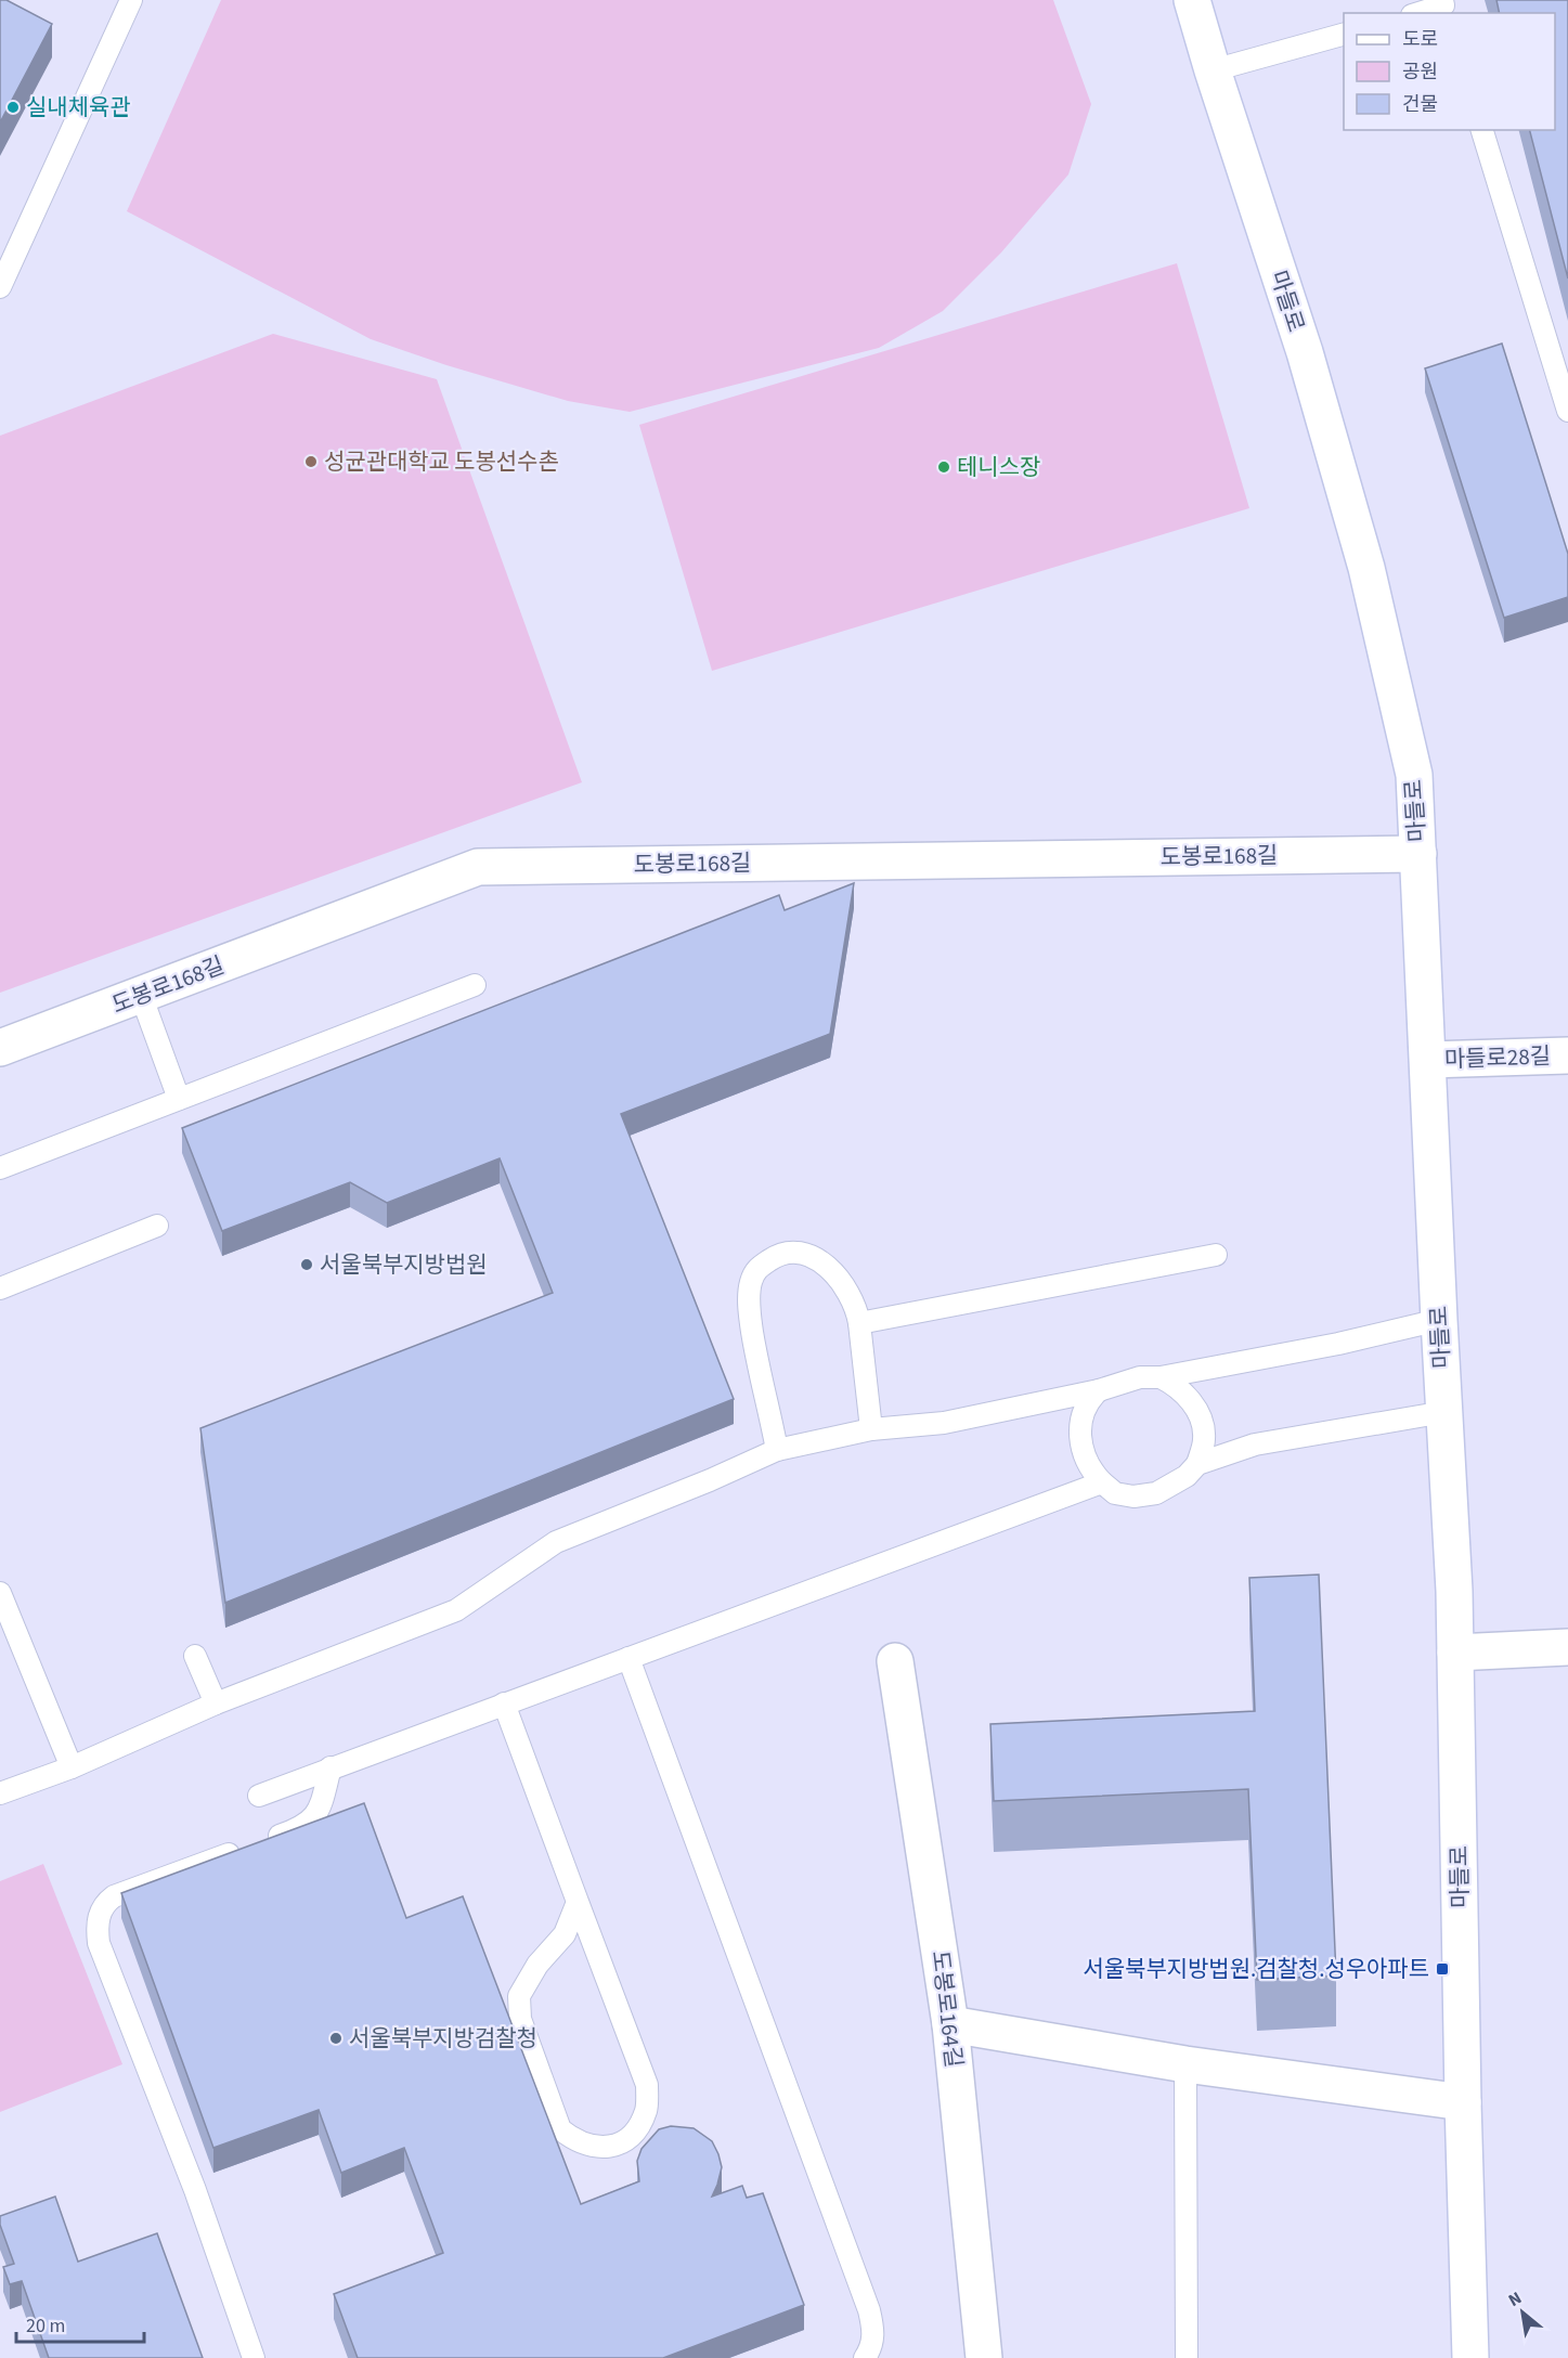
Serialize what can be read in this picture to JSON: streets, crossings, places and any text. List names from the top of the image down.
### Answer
{
  "streets": {
    "street": [
      "마들로",
      "도봉로168길",
      "마들로28길",
      "도봉로164길"
    ]
  },
  "crossings": [
    ["마들로", "도봉로168길"],
    ["마들로", "마들로28길"]
  ],
  "places": {
    "other": [
      "실내체육관",
      "성균관대학교 도봉선수촌",
      "테니스장",
      "서울북부지방법원",
      "서울북부지방검찰청"
    ],
    "transit": ["서울북부지방법원.검찰청.성우아파트"]
  },
  "legend": ["도로", "공원", "건물"],
  "scale_bar": "20 m",
  "north": "top left"
}
